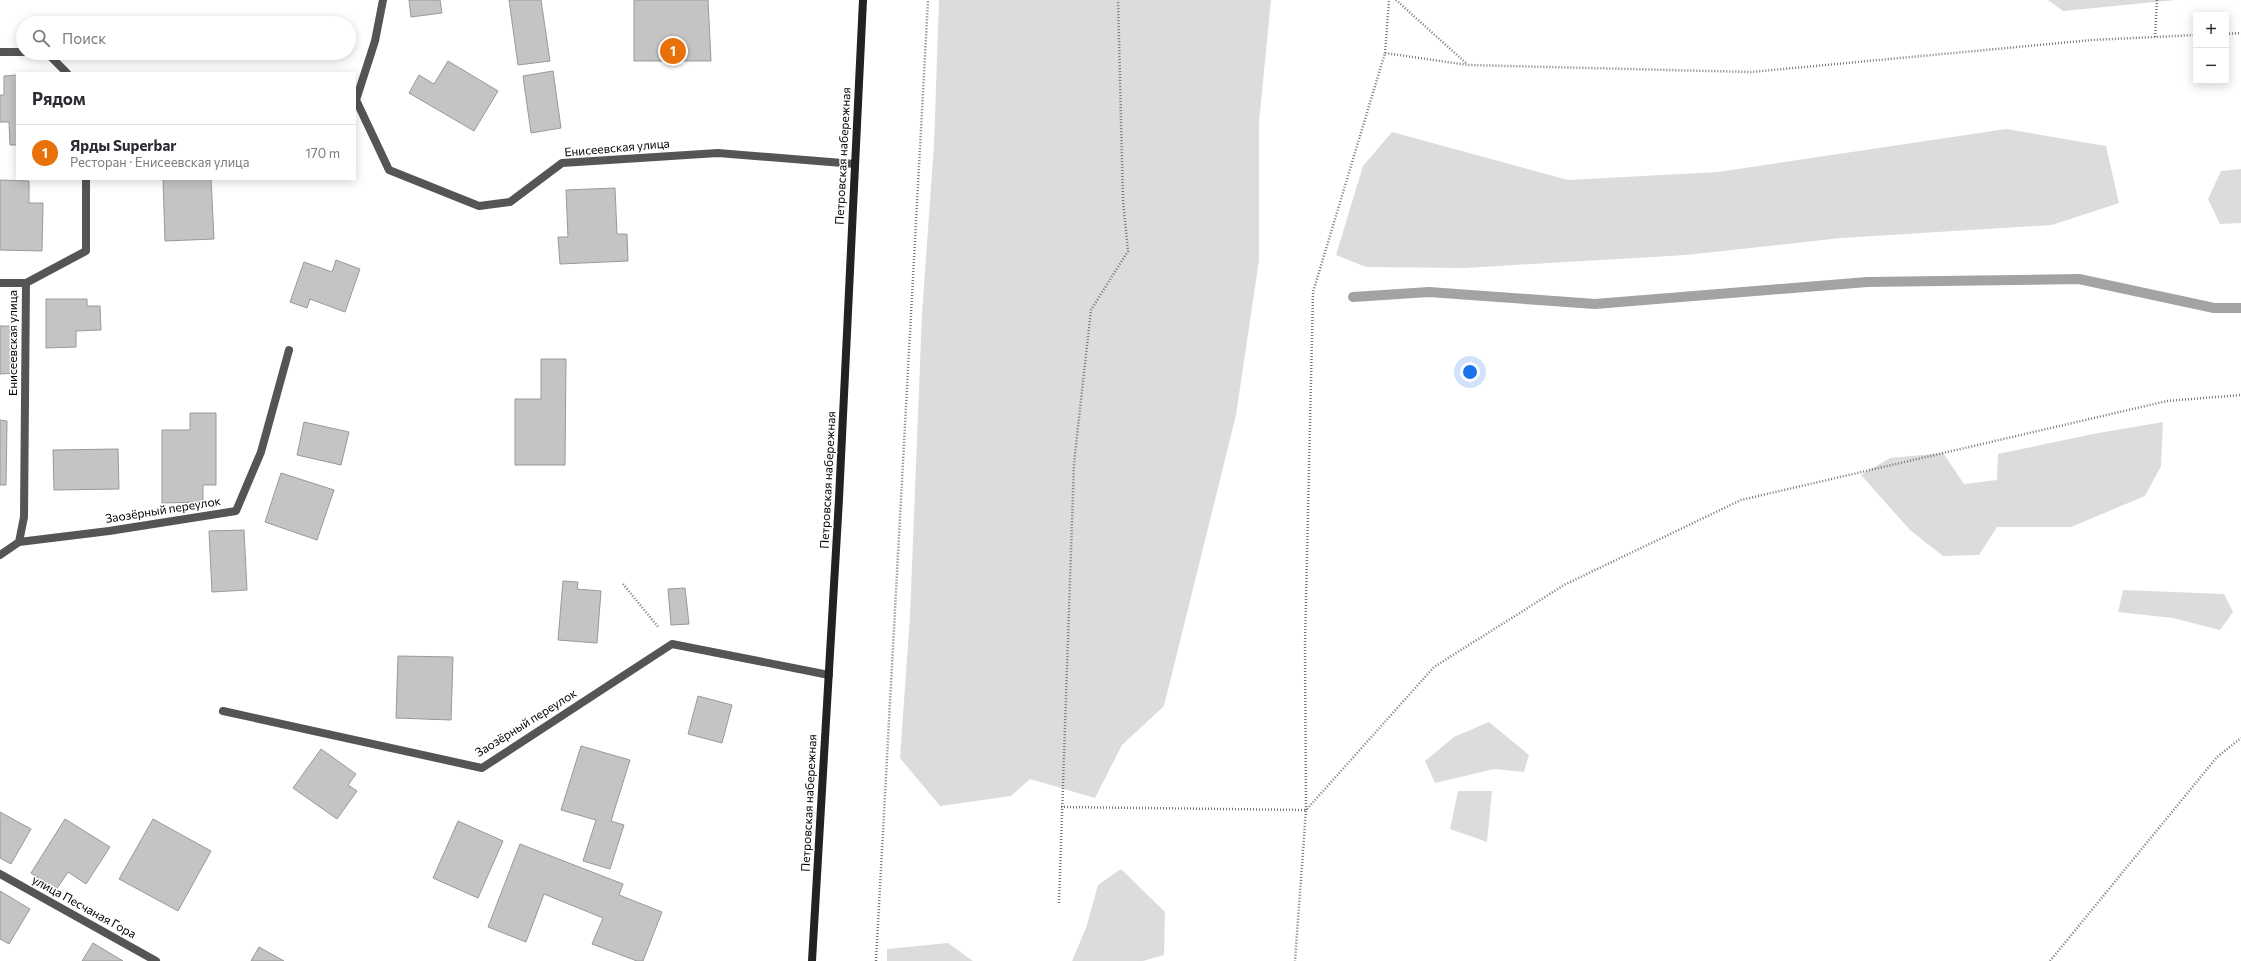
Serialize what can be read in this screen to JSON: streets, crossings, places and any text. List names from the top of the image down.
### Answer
{
  "streets": {
    "main road": ["Петровская набережная"],
    "street": ["Енисеевская улица", "Заозёрный переулок", "улица Песчаная Гора"]
  },
  "crossings": [
    ["Енисеевская улица", "Петровская набережная"],
    ["Енисеевская улица", "Заозёрный переулок"]
  ],
  "page": {
    "map_buttons": ["+", "−"],
    "search": "Поиск",
    "pins": "1",
    "heading": "Рядом",
    "list": [
      {
        "mark": "1",
        "name": "Ярды Superbar",
        "note": "Ресторан · Енисеевская улица",
        "value": "170 m"
      }
    ]
  }
}
